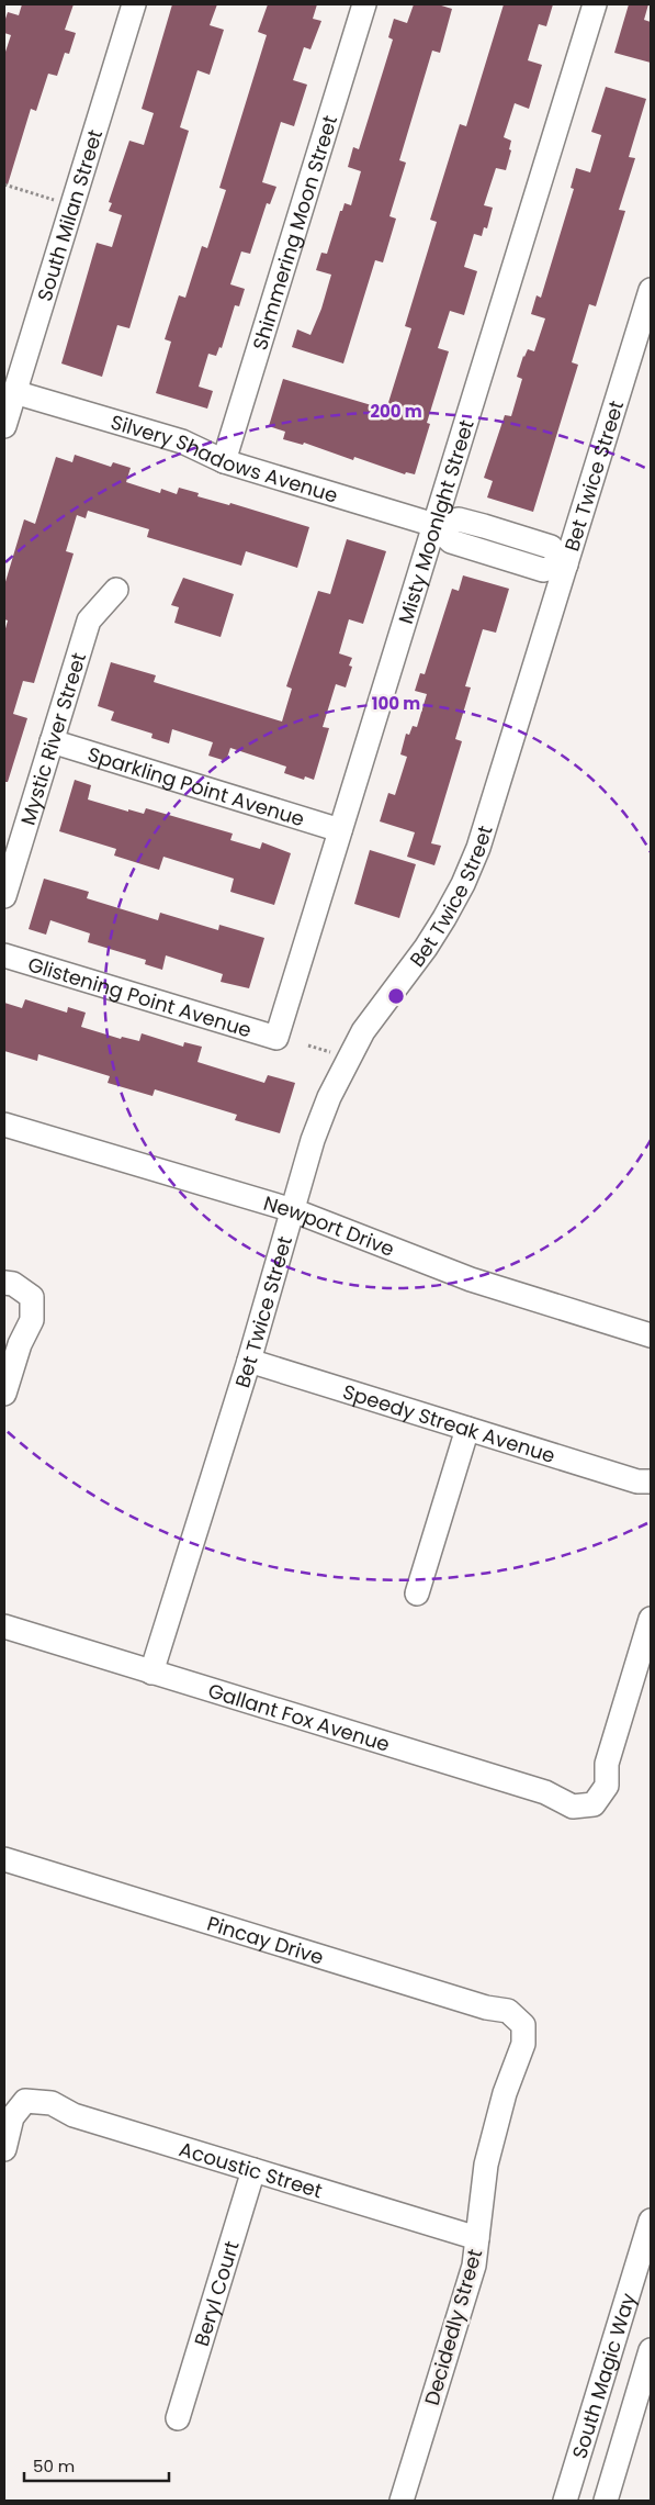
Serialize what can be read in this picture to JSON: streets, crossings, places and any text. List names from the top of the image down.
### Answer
{
  "streets": {
    "street": [
      "South Milan Street",
      "Shimmering Moon Street",
      "Silvery Shadows Avenue",
      "Bet Twice Street",
      "Misty Moonlght Street",
      "Mystic River Street",
      "Sparkling Point Avenue",
      "Glistening Point Avenue",
      "Newport Drive",
      "Speedy Streak Avenue",
      "Gallant Fox Avenue",
      "Pincay Drive",
      "Acoustic Street",
      "Beryl Court",
      "Decidedly Street",
      "South Magic Way"
    ]
  },
  "crossings": [
    ["South Milan Street", "Silvery Shadows Avenue"],
    ["Shimmering Moon Street", "Silvery Shadows Avenue"],
    ["Silvery Shadows Avenue", "Bet Twice Street"],
    ["Silvery Shadows Avenue", "Misty Moonlght Street"],
    ["Bet Twice Street", "Newport Drive"],
    ["Bet Twice Street", "Speedy Streak Avenue"],
    ["Bet Twice Street", "Gallant Fox Avenue"],
    ["Misty Moonlght Street", "Sparkling Point Avenue"],
    ["Misty Moonlght Street", "Glistening Point Avenue"],
    ["Mystic River Street", "Sparkling Point Avenue"],
    ["Pincay Drive", "Decidedly Street"],
    ["Acoustic Street", "Beryl Court"],
    ["Acoustic Street", "Decidedly Street"]
  ],
  "scale_bar": "50 m",
  "rings": ["200 m", "100 m"]
}
